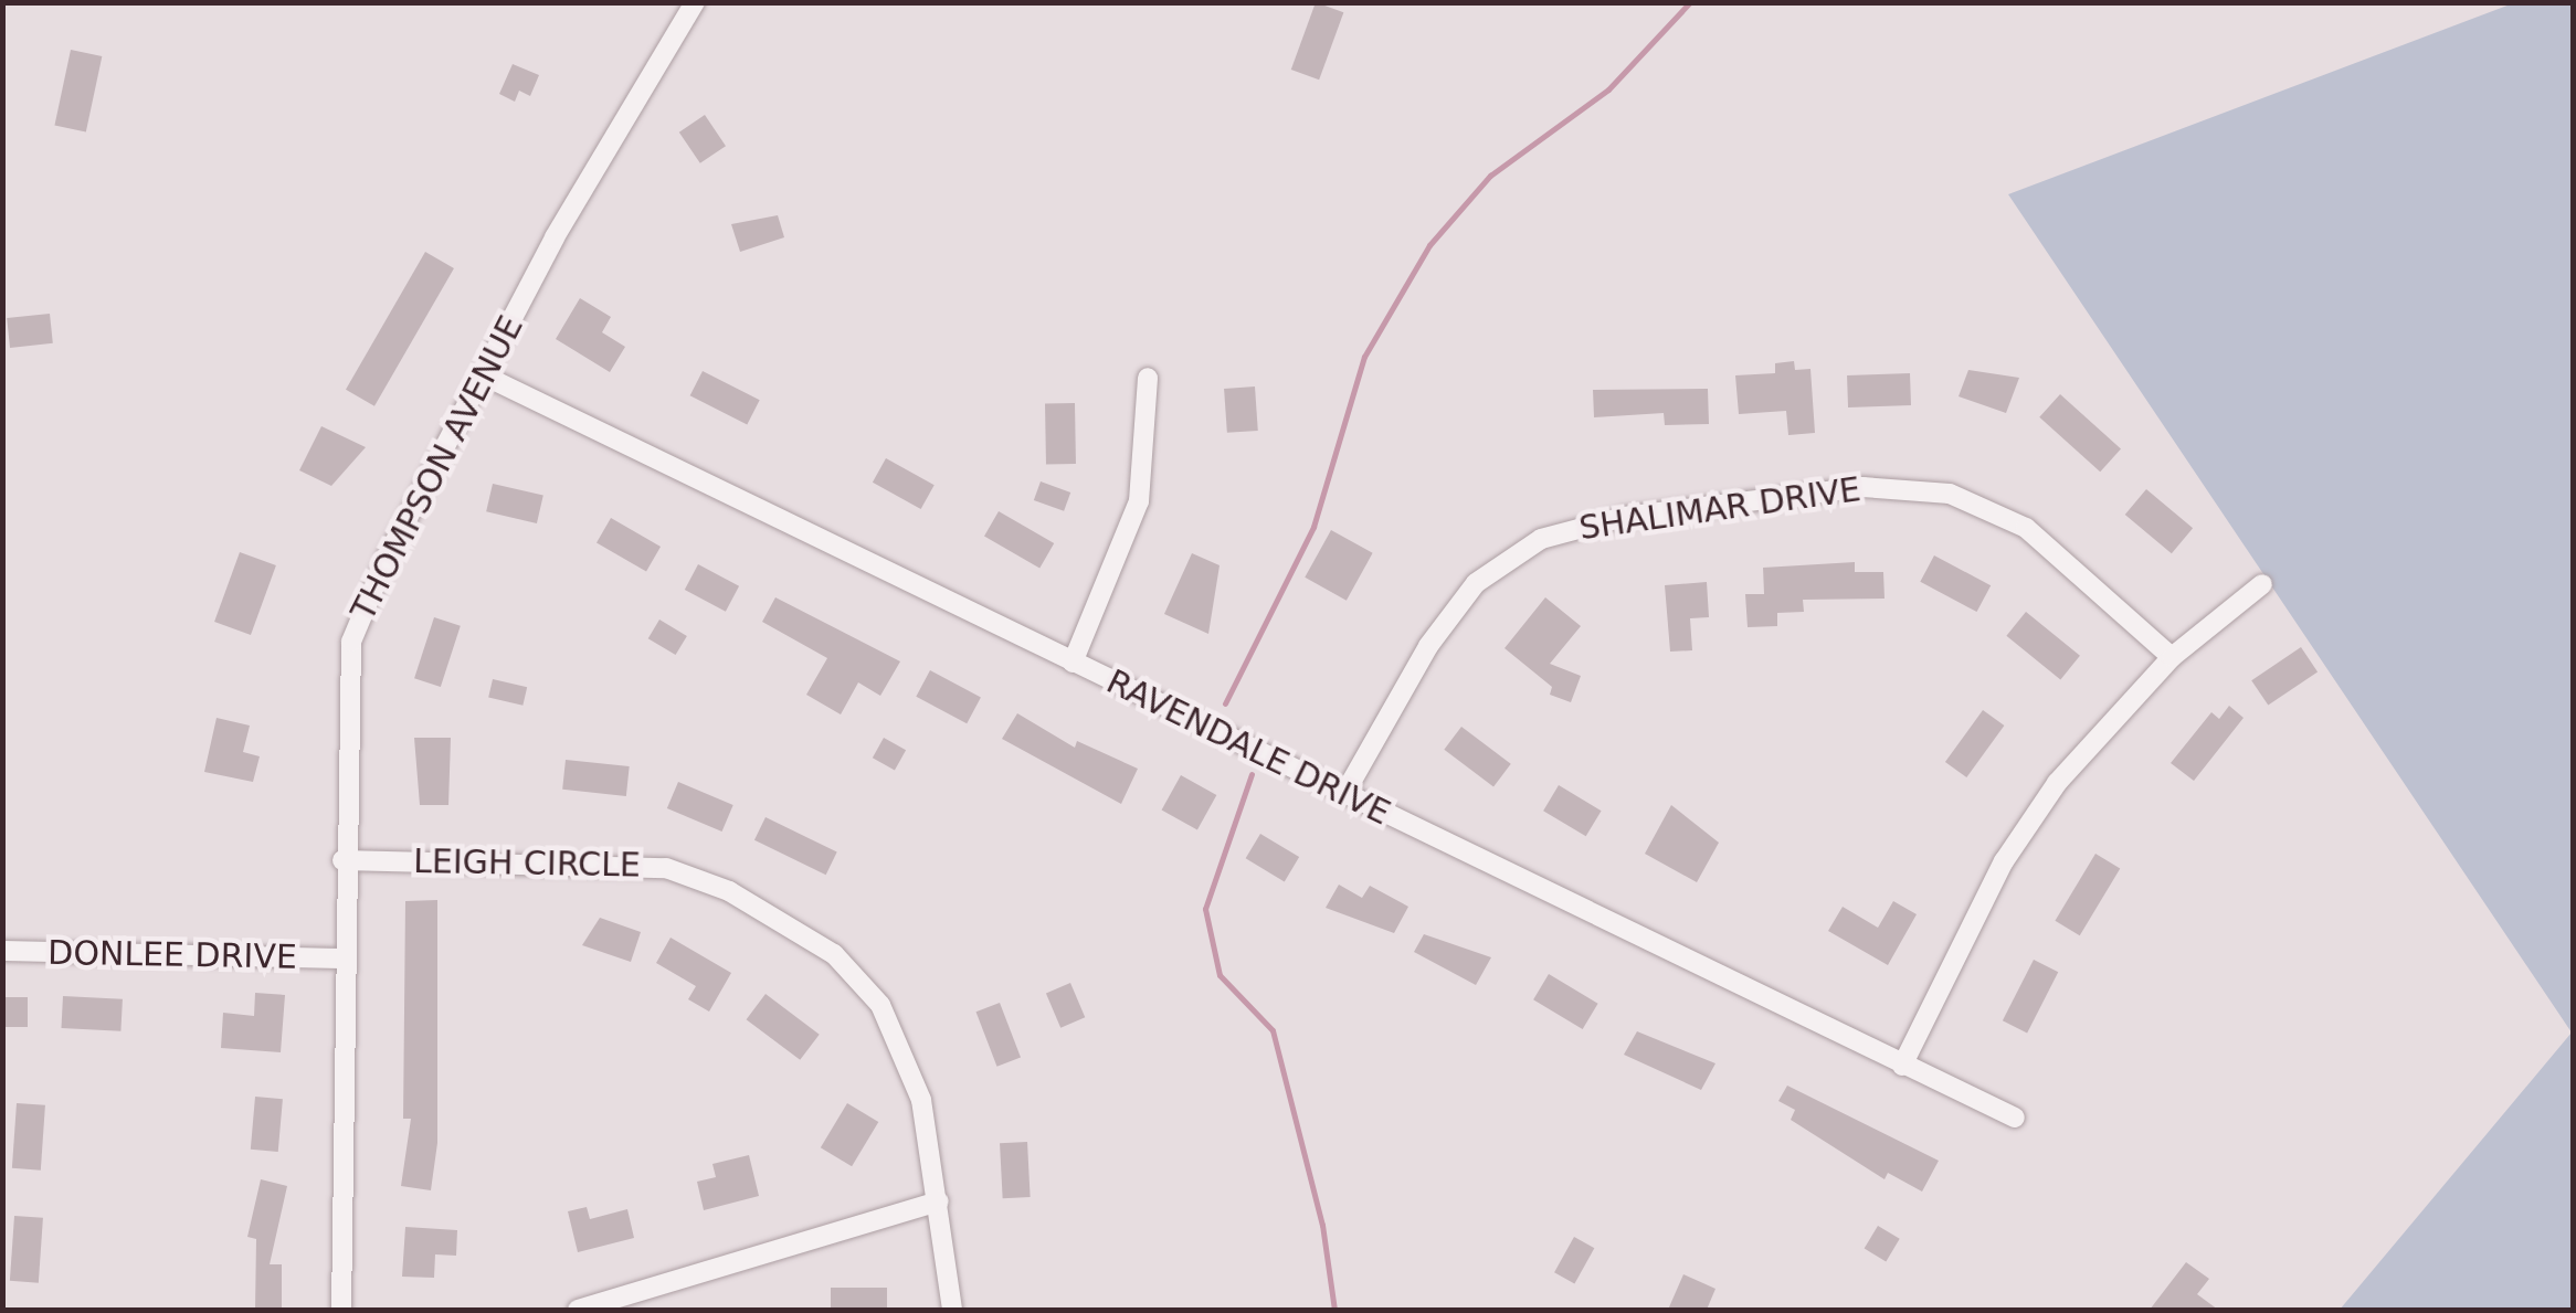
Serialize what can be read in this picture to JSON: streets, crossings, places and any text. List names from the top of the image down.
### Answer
{
  "streets": {
    "street": [
      "THOMPSON AVENUE",
      "SHALIMAR DRIVE",
      "RAVENDALE DRIVE",
      "LEIGH CIRCLE",
      "DONLEE DRIVE"
    ]
  },
  "crossings": [
    ["THOMPSON AVENUE", "RAVENDALE DRIVE"],
    ["THOMPSON AVENUE", "LEIGH CIRCLE"],
    ["THOMPSON AVENUE", "DONLEE DRIVE"],
    ["SHALIMAR DRIVE", "RAVENDALE DRIVE"]
  ]
}
